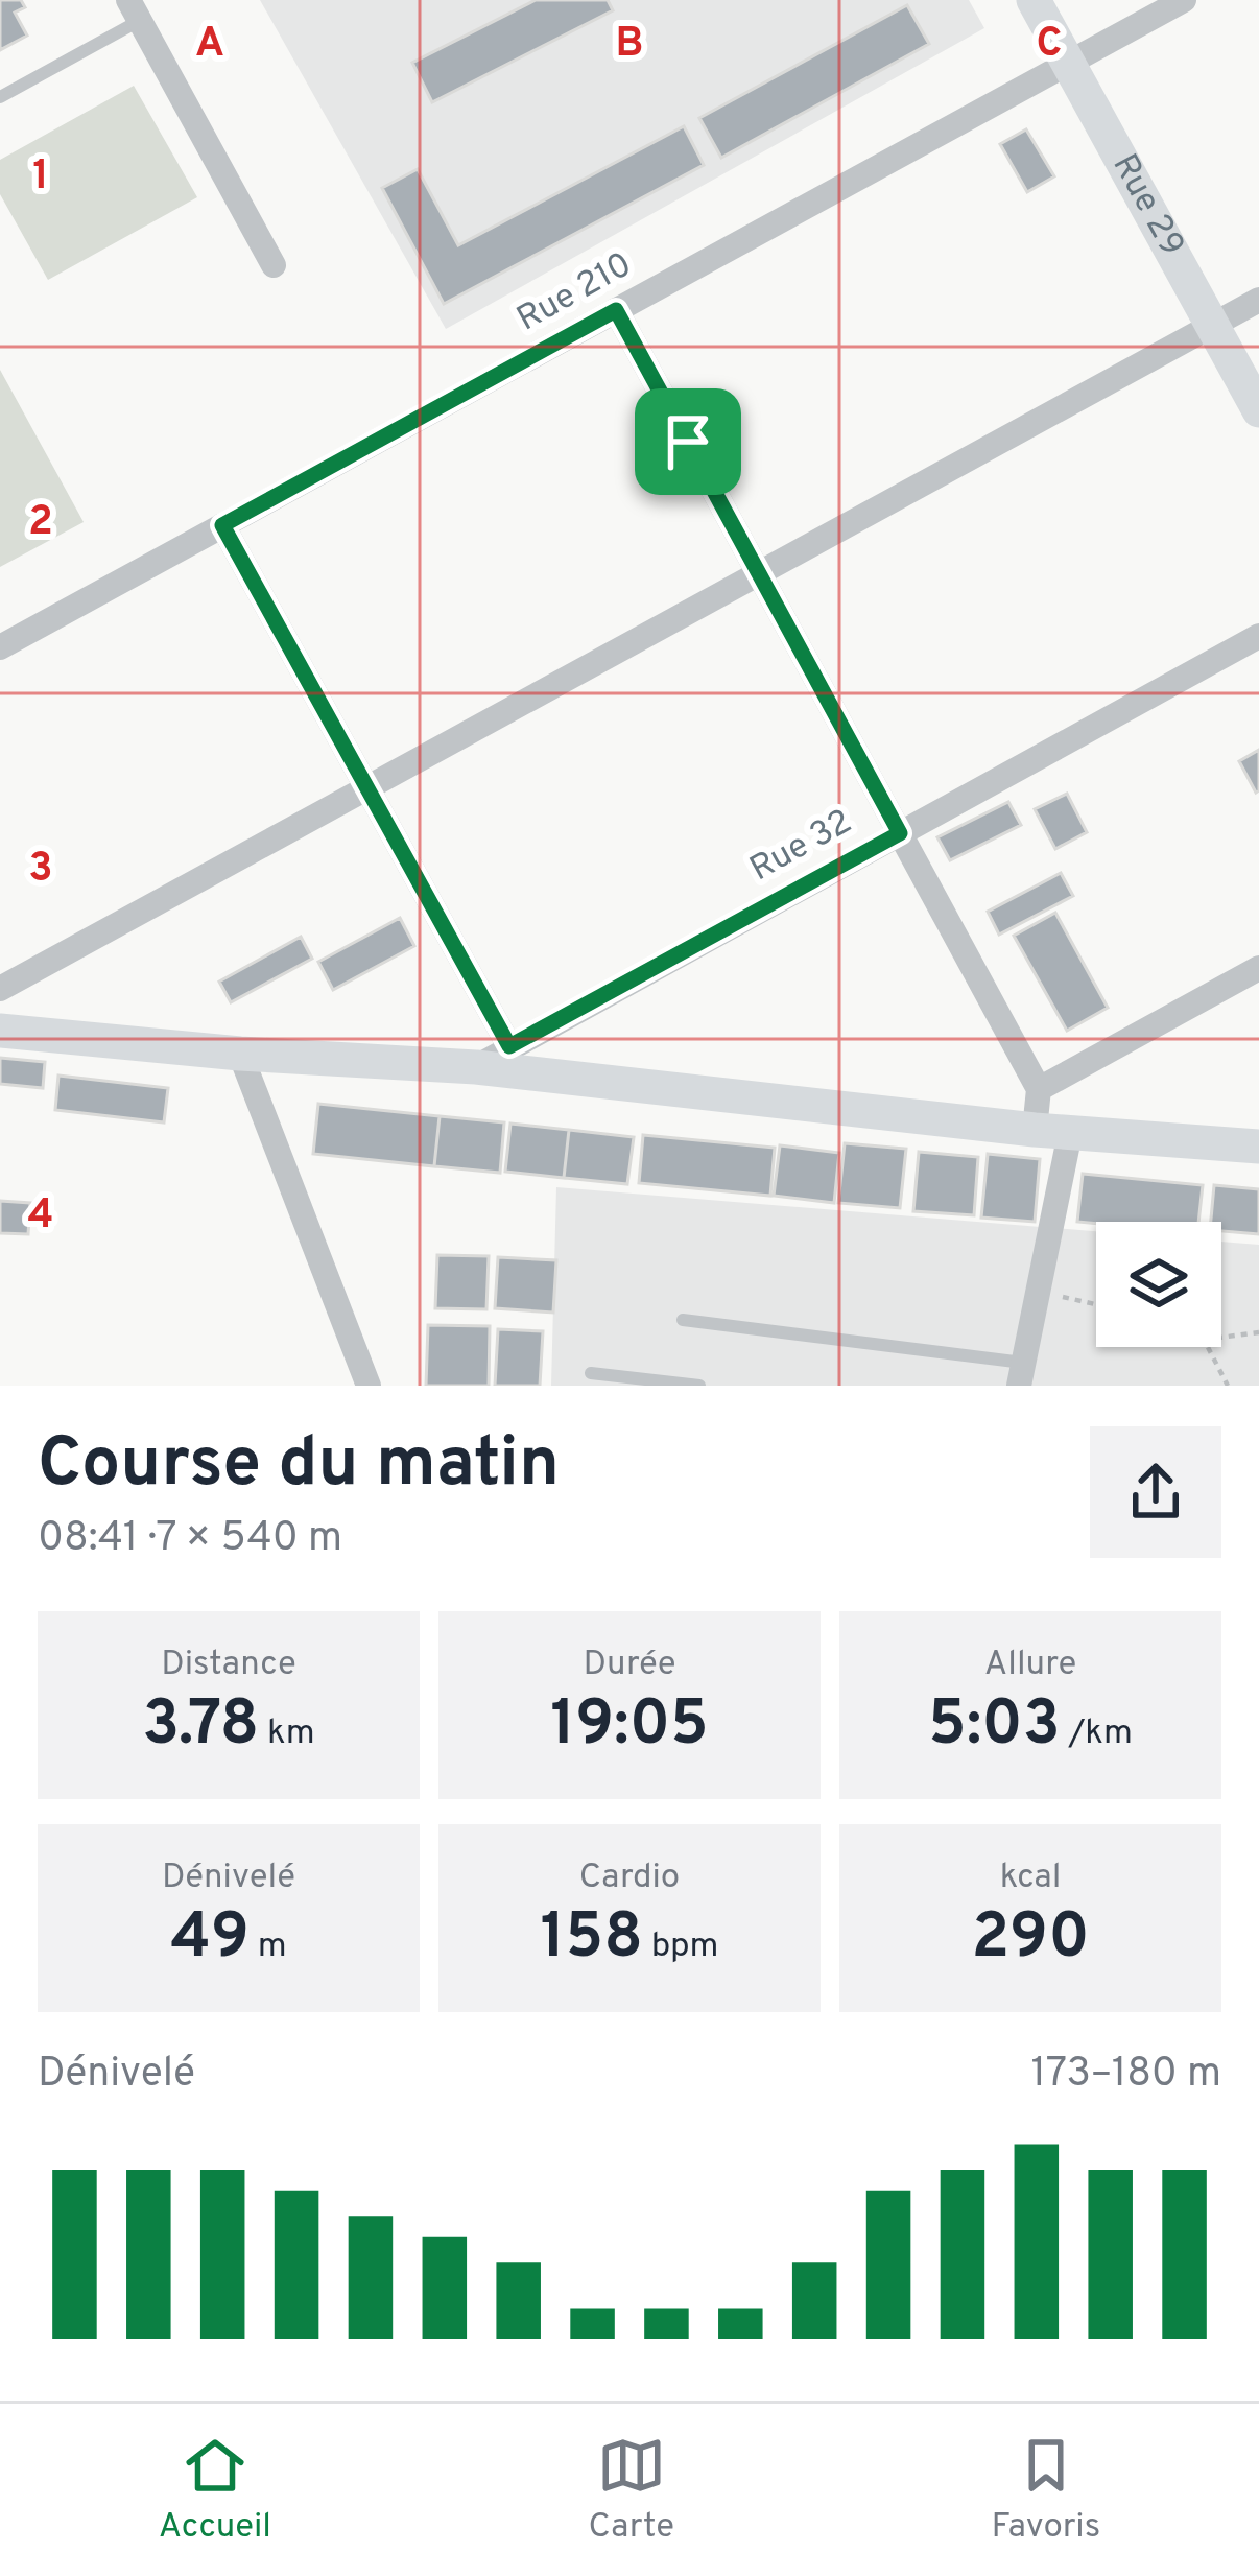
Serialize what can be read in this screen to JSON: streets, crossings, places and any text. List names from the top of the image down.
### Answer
{
  "streets": {
    "main road": ["Rue 29"],
    "street": ["Rue 210", "Rue 32"]
  },
  "crossings": [
    ["Rue 29", "Rue 210"]
  ],
  "page": {
    "heading": ["Course du matin", "08:41 · 7 × 540 m"],
    "stats": [
      ["Distance", "3.78 km"],
      ["Durée", "19:05"],
      ["Allure", "5:03 /km"],
      ["Dénivelé", "49 m"],
      ["Cardio", "158 bpm"],
      ["kcal", "290"]
    ],
    "chart": ["Dénivelé", "173–180 m"],
    "tabs": ["Accueil", "Carte", "Favoris"]
  },
  "grid": {
    "columns": ["A", "B", "C"],
    "rows": [
      "1",
      "2",
      "3",
      "4"
    ]
  }
}
